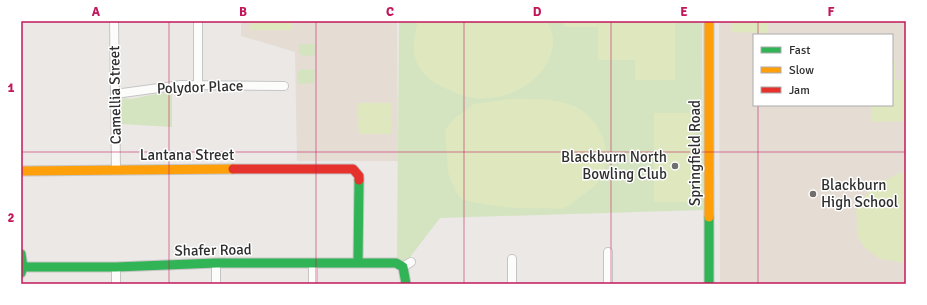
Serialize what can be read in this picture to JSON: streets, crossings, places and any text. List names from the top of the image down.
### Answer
{
  "streets": {
    "street": [
      "Polydor Place",
      "Camellia Street",
      "Springfield Road",
      "Lantana Street",
      "Shafer Road"
    ]
  },
  "crossings": [
    ["Polydor Place", "Camellia Street"],
    ["Camellia Street", "Lantana Street"],
    ["Lantana Street", "Shafer Road"]
  ],
  "places": ["Blackburn North Bowling Club", "Blackburn High School"],
  "legend": ["Fast", "Slow", "Jam"],
  "grid": {
    "columns": [
      "A",
      "B",
      "C",
      "D",
      "E",
      "F"
    ],
    "rows": ["1", "2"]
  }
}
